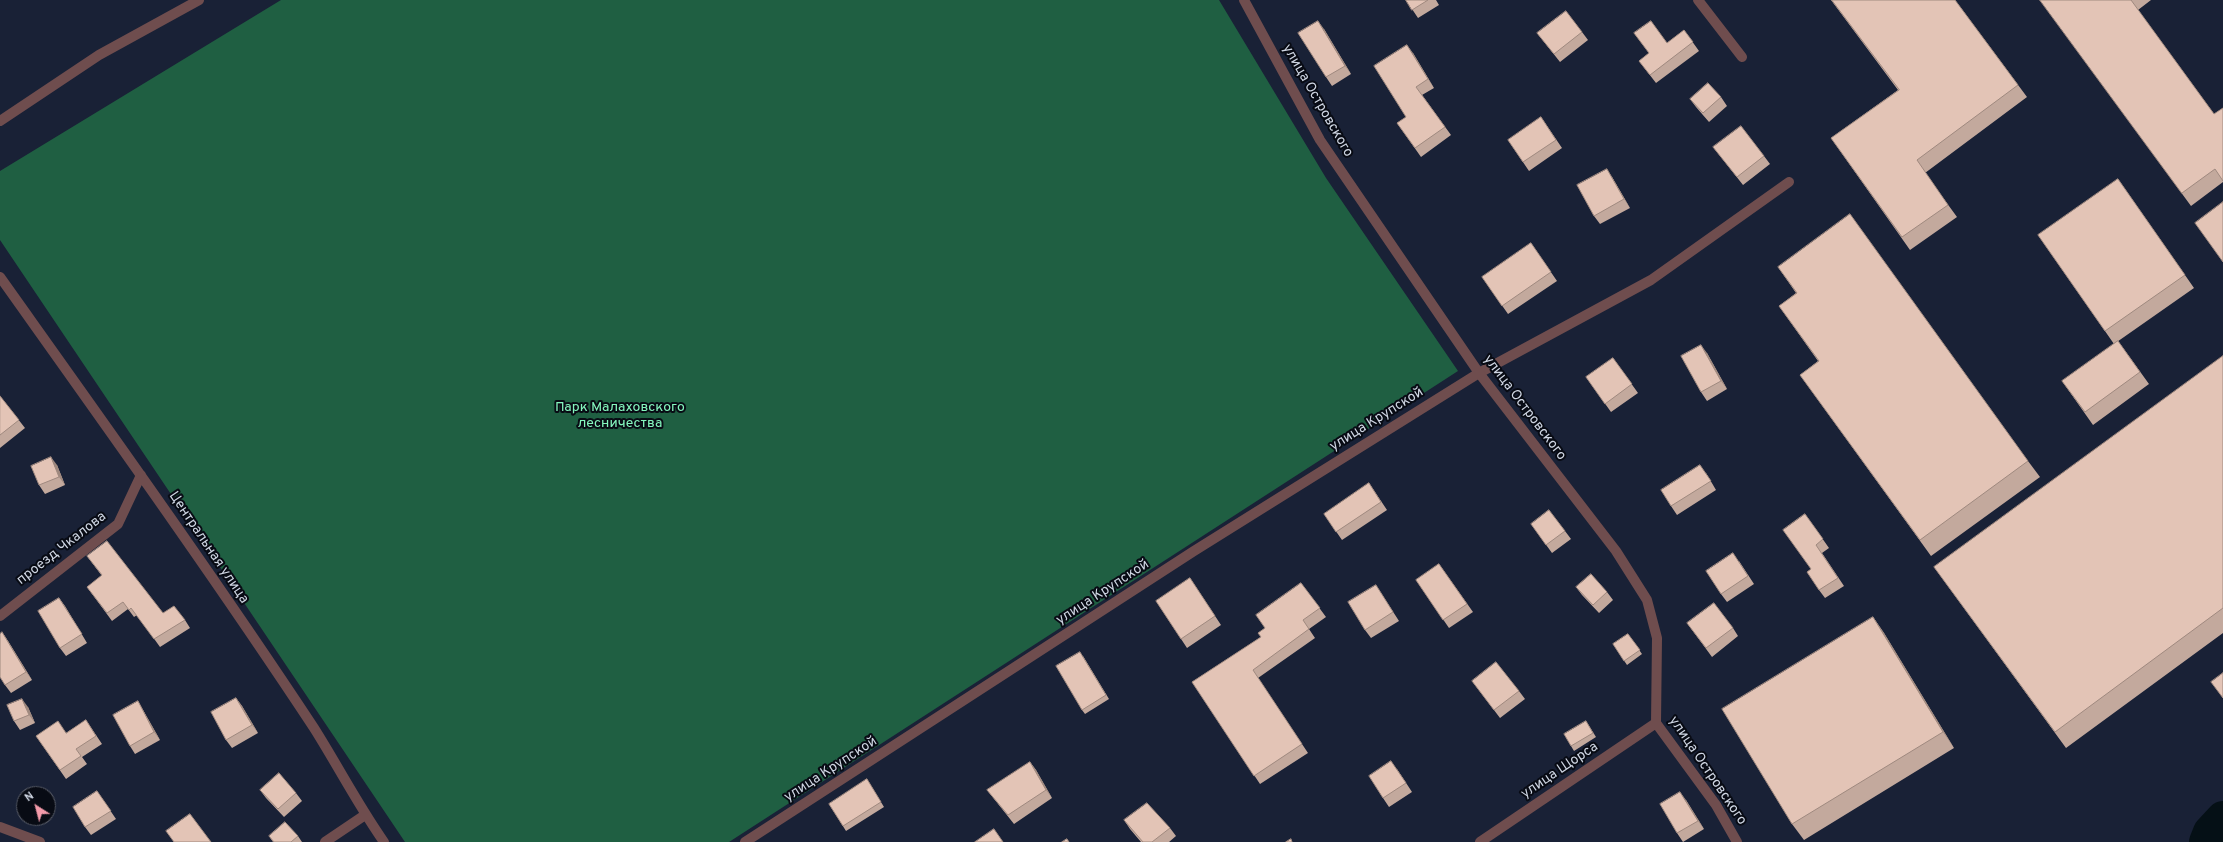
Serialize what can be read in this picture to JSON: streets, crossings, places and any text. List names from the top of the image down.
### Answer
{
  "streets": {
    "street": [
      "улица Островского",
      "улица Крупской",
      "Центральная улица",
      "проезд Чкалова",
      "улица Щорса"
    ]
  },
  "crossings": [
    ["улица Островского", "улица Крупской"],
    ["улица Островского", "улица Щорса"],
    ["Центральная улица", "проезд Чкалова"]
  ],
  "parks": ["Парк Малаховского лесничества"],
  "north": "top left"
}
